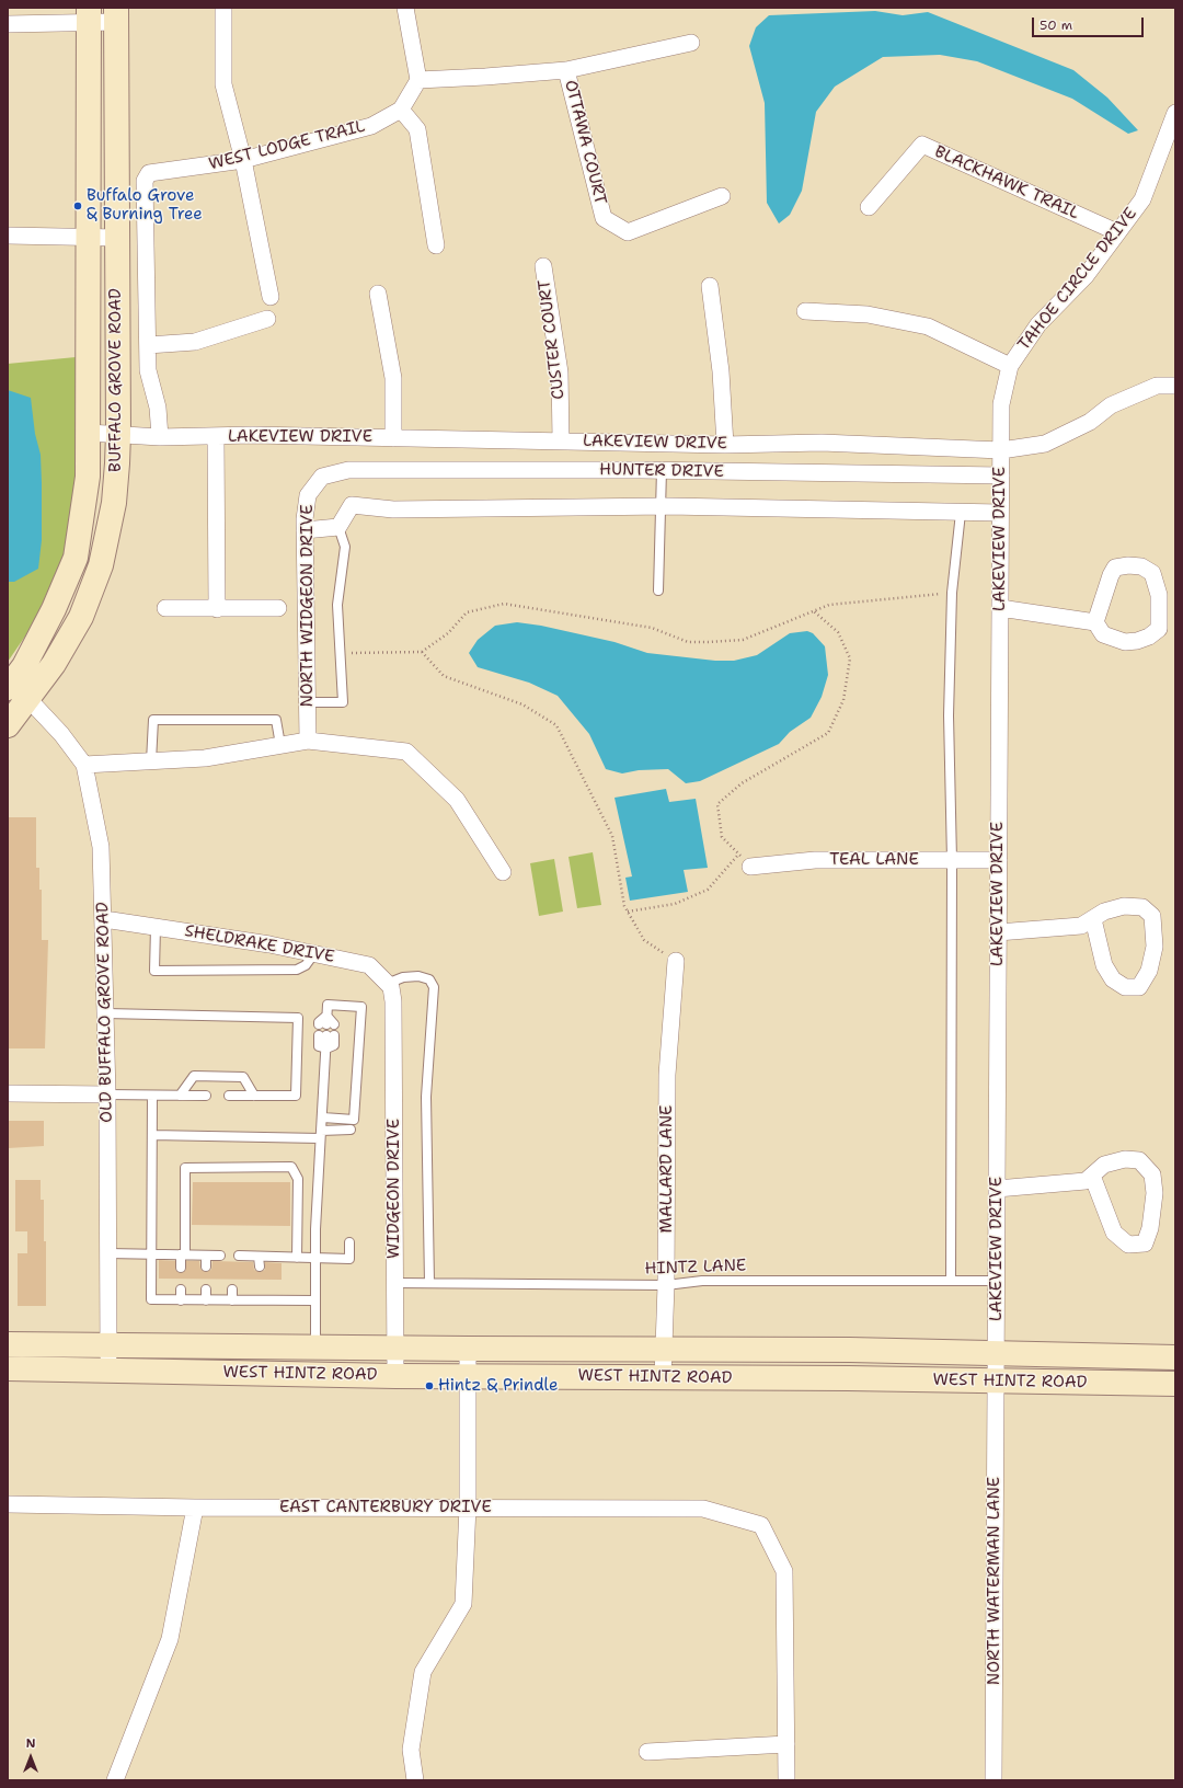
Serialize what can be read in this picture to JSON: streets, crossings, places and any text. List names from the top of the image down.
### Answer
{
  "streets": {
    "main road": ["BUFFALO GROVE ROAD", "WEST HINTZ ROAD"],
    "street": [
      "OTTAWA COURT",
      "WEST LODGE TRAIL",
      "BLACKHAWK TRAIL",
      "TAHOE CIRCLE DRIVE",
      "CUSTER COURT",
      "LAKEVIEW DRIVE",
      "HUNTER DRIVE",
      "NORTH WIDGEON DRIVE",
      "TEAL LANE",
      "SHELDRAKE DRIVE",
      "OLD BUFFALO GROVE ROAD",
      "MALLARD LANE",
      "WIDGEON DRIVE",
      "EAST CANTERBURY DRIVE",
      "NORTH WATERMAN LANE"
    ],
    "lane": ["HINTZ LANE"]
  },
  "crossings": [
    ["BLACKHAWK TRAIL", "TAHOE CIRCLE DRIVE"],
    ["TAHOE CIRCLE DRIVE", "LAKEVIEW DRIVE"],
    ["CUSTER COURT", "LAKEVIEW DRIVE"],
    ["BUFFALO GROVE ROAD", "LAKEVIEW DRIVE"],
    ["BUFFALO GROVE ROAD", "OLD BUFFALO GROVE ROAD"],
    ["LAKEVIEW DRIVE", "HUNTER DRIVE"],
    ["LAKEVIEW DRIVE", "TEAL LANE"],
    ["LAKEVIEW DRIVE", "HINTZ LANE"],
    ["LAKEVIEW DRIVE", "WEST HINTZ ROAD"],
    ["LAKEVIEW DRIVE", "NORTH WATERMAN LANE"],
    ["HUNTER DRIVE", "NORTH WIDGEON DRIVE"],
    ["SHELDRAKE DRIVE", "OLD BUFFALO GROVE ROAD"],
    ["SHELDRAKE DRIVE", "WIDGEON DRIVE"],
    ["OLD BUFFALO GROVE ROAD", "WEST HINTZ ROAD"],
    ["MALLARD LANE", "HINTZ LANE"],
    ["MALLARD LANE", "WEST HINTZ ROAD"],
    ["WIDGEON DRIVE", "HINTZ LANE"],
    ["WIDGEON DRIVE", "WEST HINTZ ROAD"],
    ["WEST HINTZ ROAD", "NORTH WATERMAN LANE"]
  ],
  "places": ["Buffalo Grove & Burning Tree", "Hintz & Prindle"],
  "scale_bar": "50 m",
  "north": "top"
}
